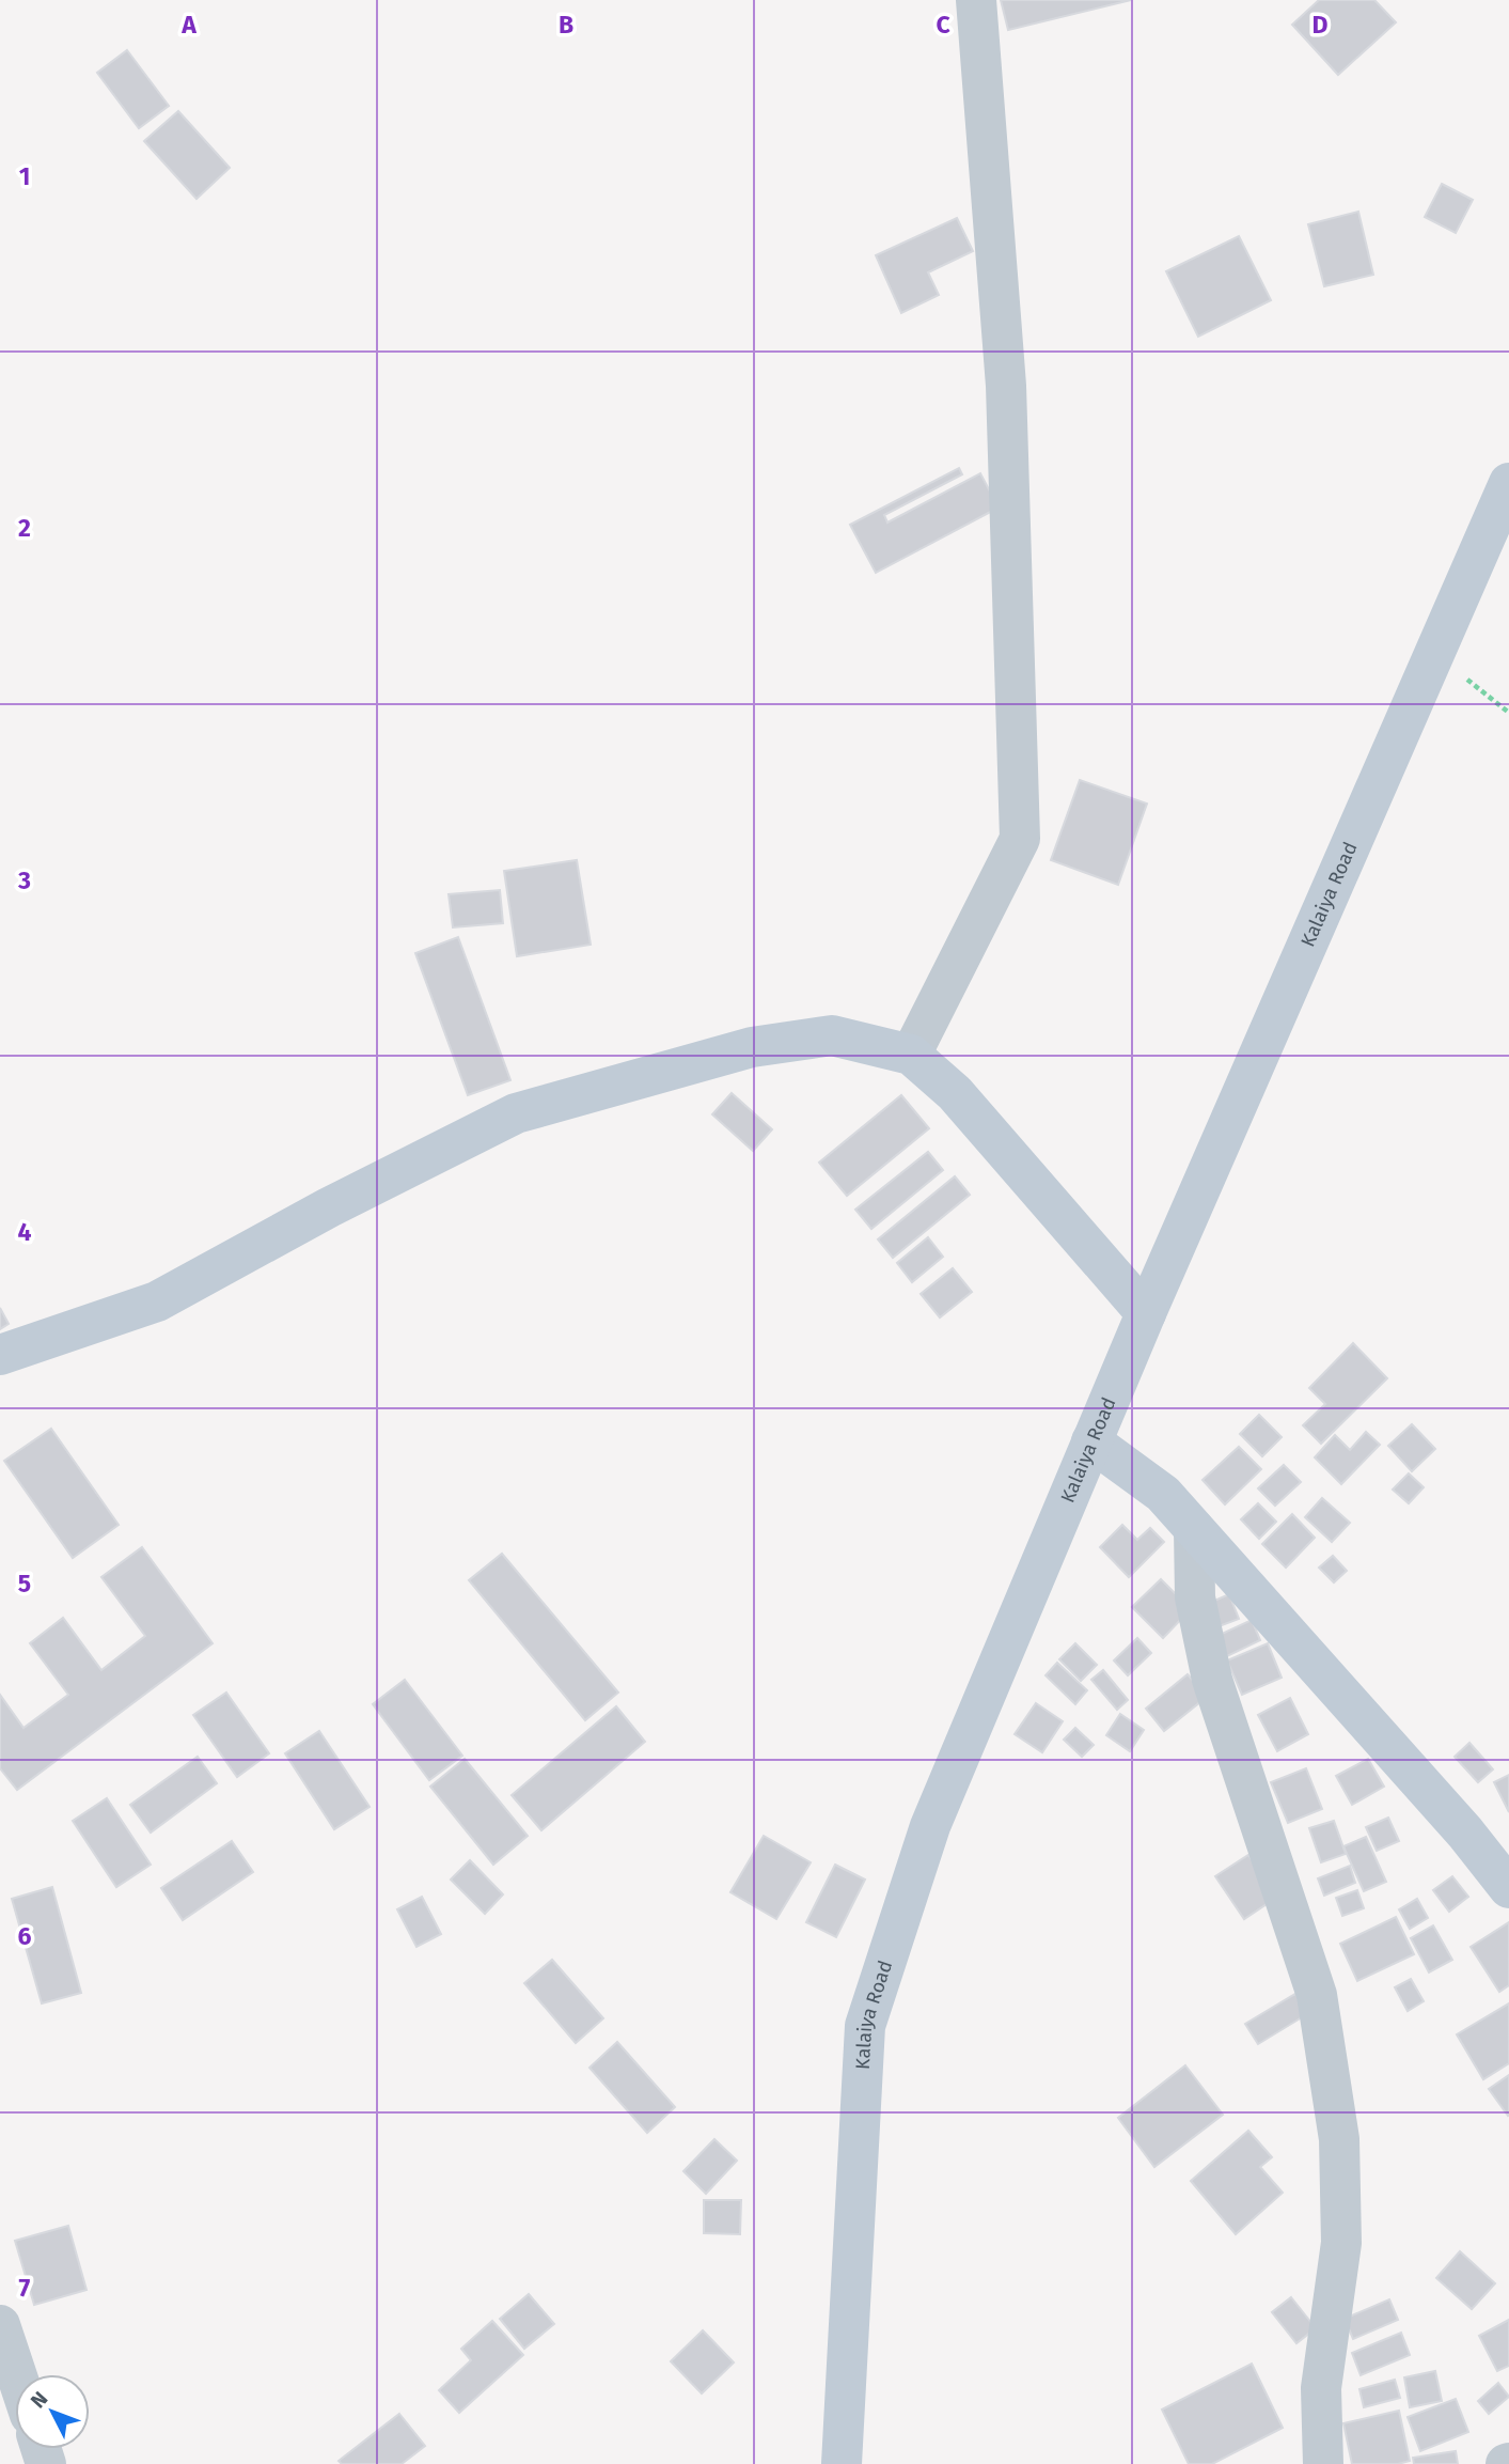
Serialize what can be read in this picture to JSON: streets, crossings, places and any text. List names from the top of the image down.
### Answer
{
  "streets": {
    "main road": ["Kalaiya Road"]
  },
  "north": "top left",
  "grid": {
    "columns": [
      "A",
      "B",
      "C",
      "D"
    ],
    "rows": [
      "1",
      "2",
      "3",
      "4",
      "5",
      "6",
      "7"
    ]
  }
}
